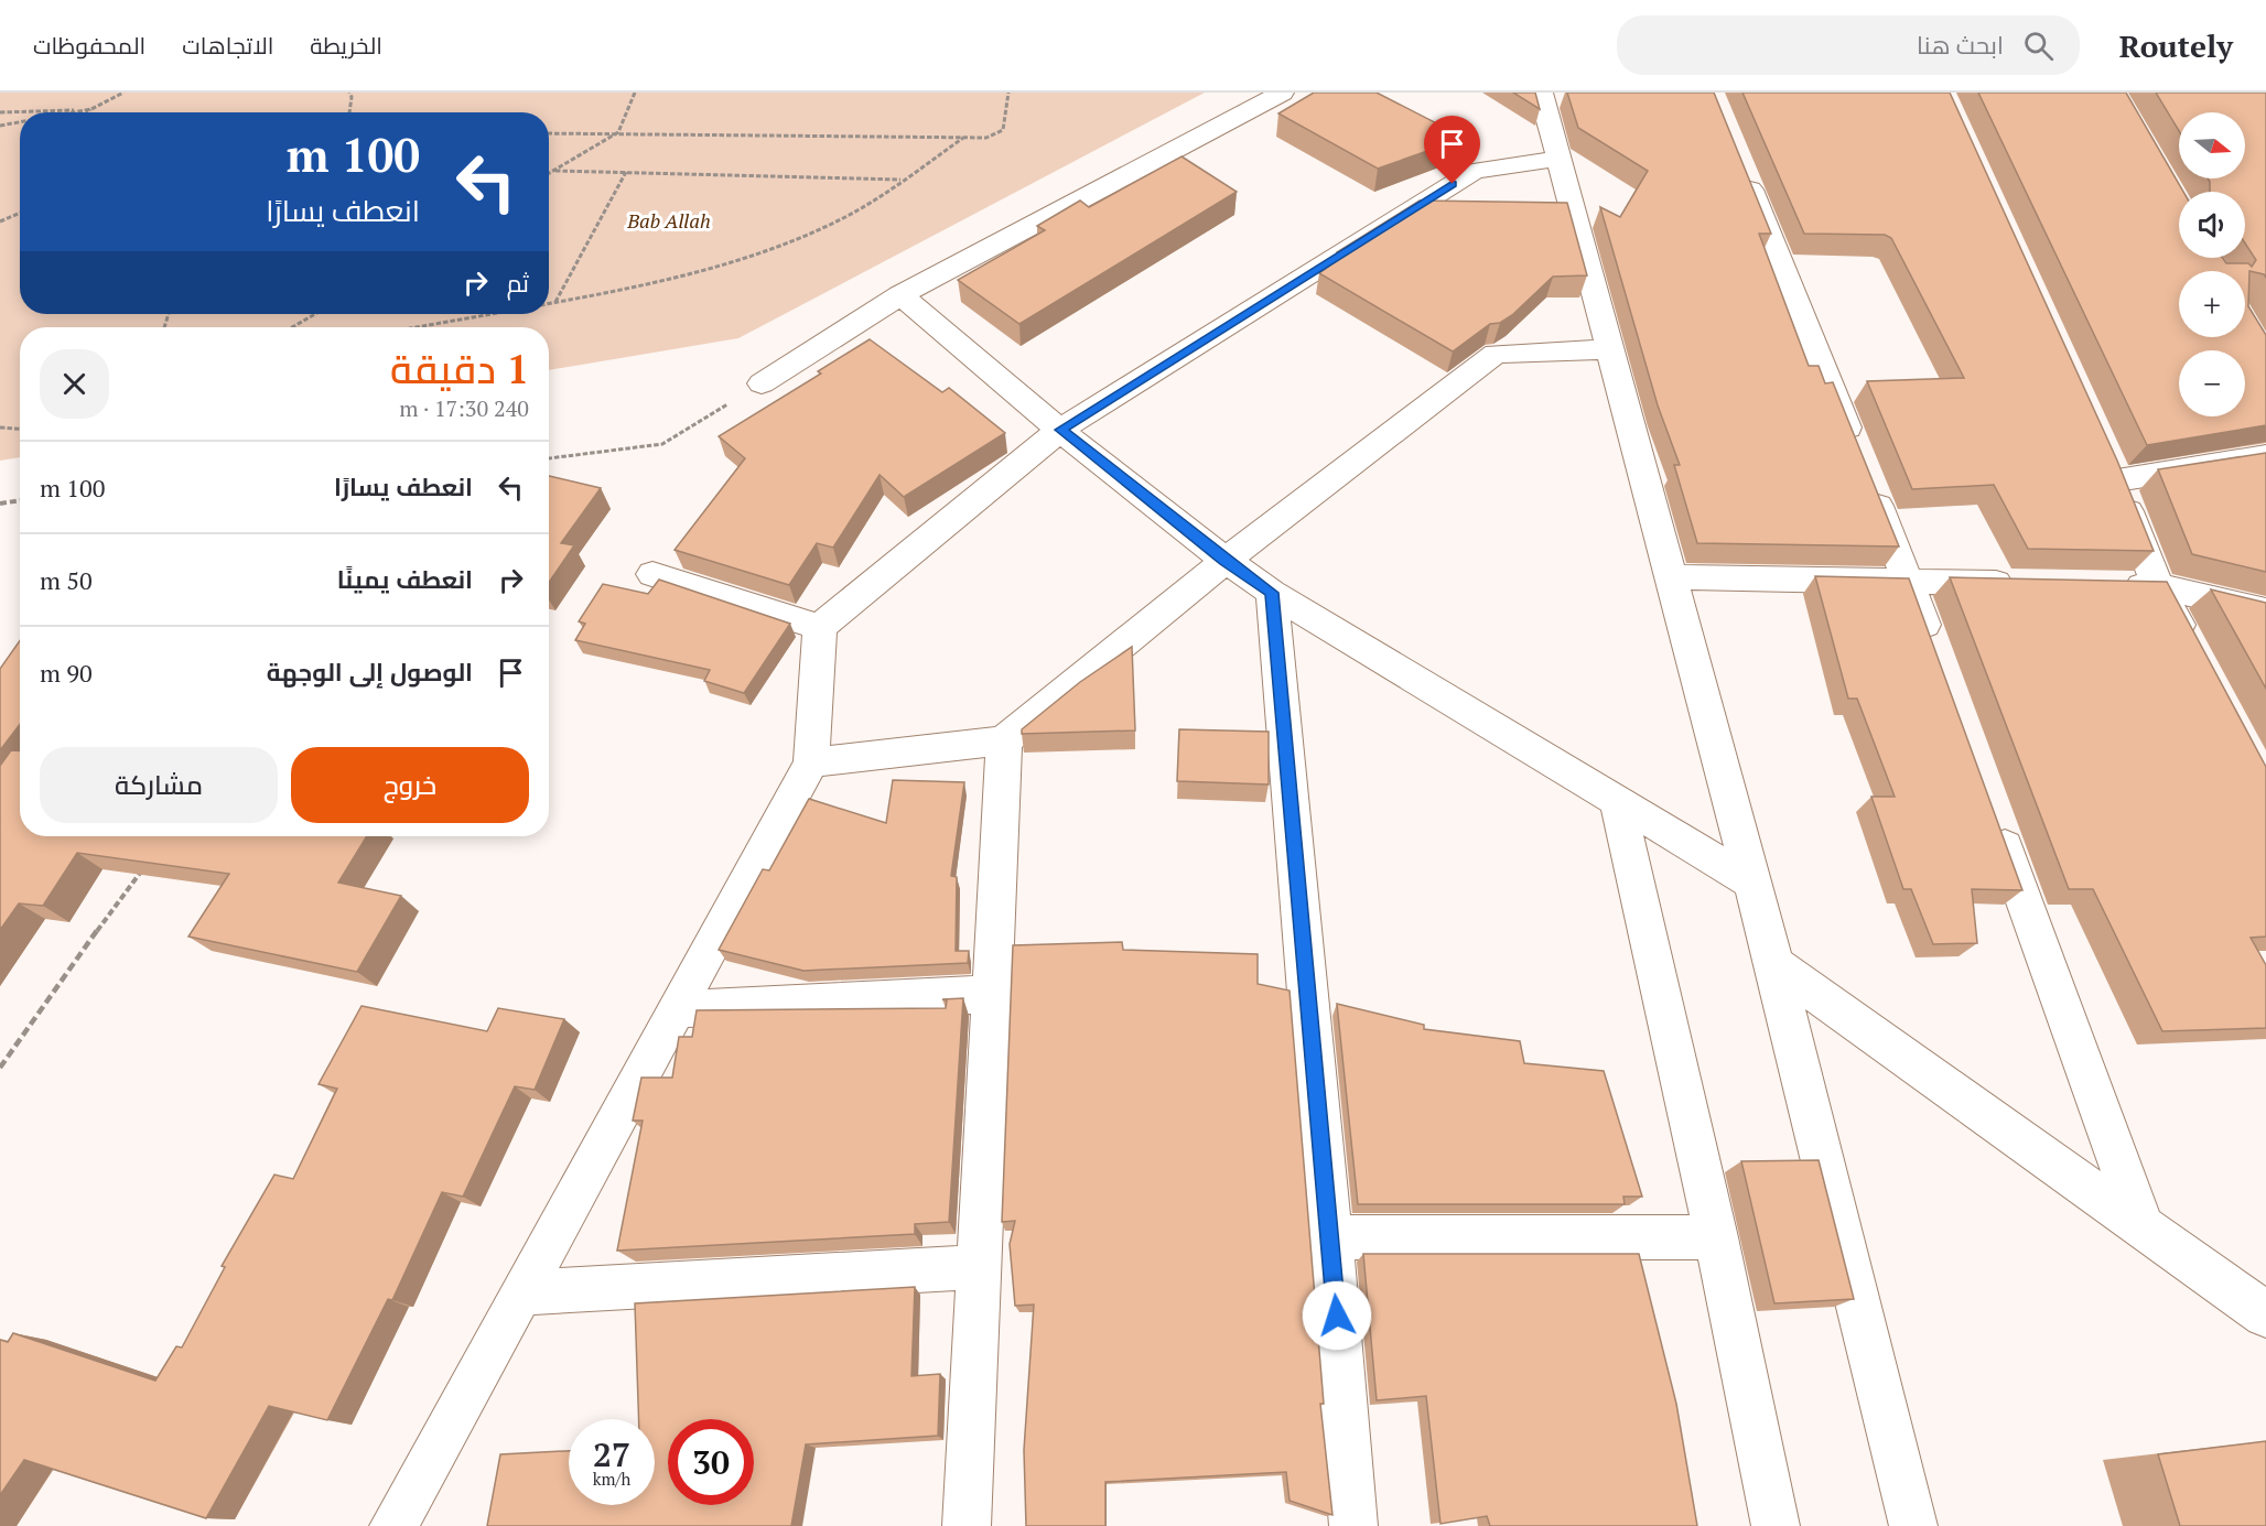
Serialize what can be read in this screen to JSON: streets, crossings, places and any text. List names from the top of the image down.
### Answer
{
  "parks": ["Bab Allah"],
  "north": "right",
  "page": {
    "header": "Routely",
    "search": "ابحث هنا",
    "nav": ["الخريطة", "الاتجاهات", "المحفوظات"],
    "map_buttons": ["+", "−"],
    "turn": ["100 m", "انعطف يسارًا"],
    "then": "ثم",
    "heading": ["1 دقيقة", "240 m · 17:30"],
    "list": [
      {
        "name": "انعطف يسارًا",
        "value": "100 m"
      },
      {
        "name": "انعطف يمينًا",
        "value": "50 m"
      },
      {
        "name": "الوصول إلى الوجهة",
        "value": "90 m"
      }
    ],
    "buttons": ["خروج", "مشاركة"],
    "speed": "27 km/h",
    "limit": "30"
  }
}
